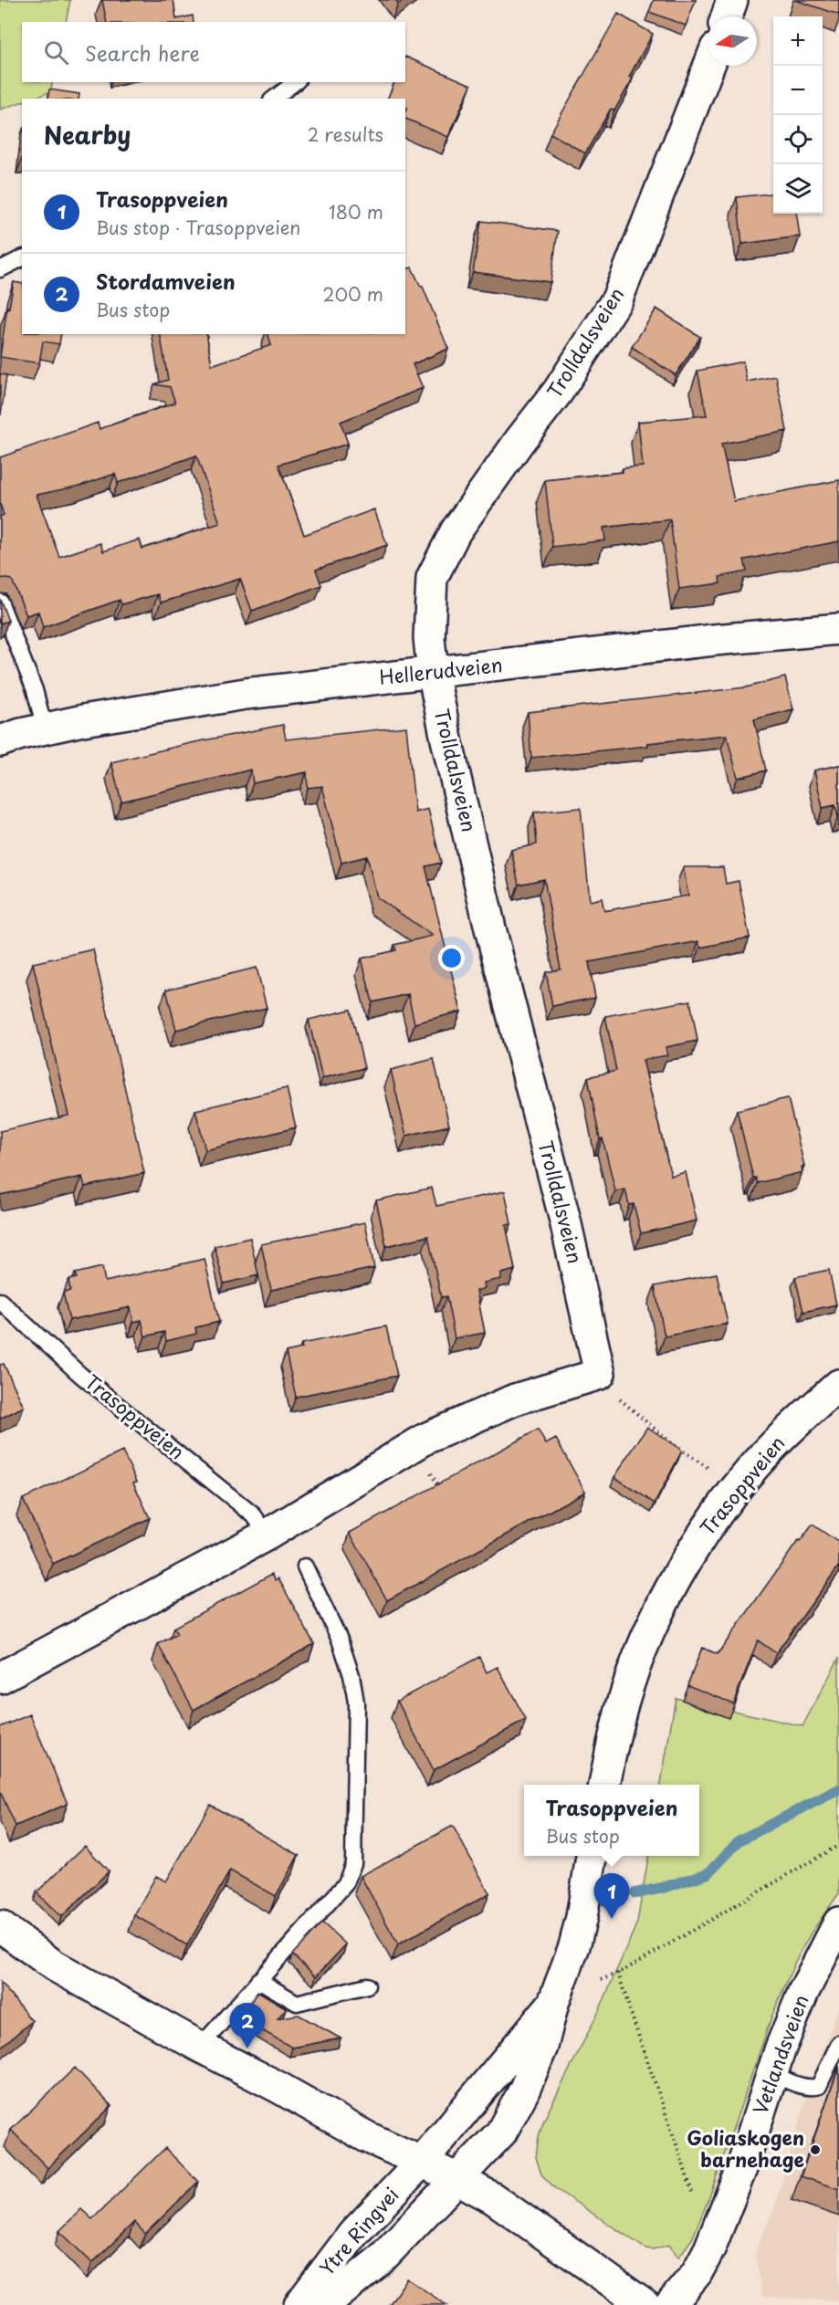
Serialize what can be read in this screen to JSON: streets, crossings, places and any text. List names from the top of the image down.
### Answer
{
  "streets": {
    "street": [
      "Trolldalsveien",
      "Hellerudveien",
      "Trasoppveien",
      "Vetlandsveien",
      "Ytre Ringvei"
    ]
  },
  "crossings": [
    ["Trolldalsveien", "Hellerudveien"]
  ],
  "places": ["Goliaskogen barnehage"],
  "north": "left",
  "page": {
    "map_buttons": ["+", "−"],
    "search": "Search here",
    "heading": ["Nearby", "2 results"],
    "list": [
      {
        "mark": "1",
        "name": "Trasoppveien",
        "note": "Bus stop · Trasoppveien",
        "value": "180 m"
      },
      {
        "mark": "2",
        "name": "Stordamveien",
        "note": "Bus stop",
        "value": "200 m"
      }
    ],
    "popup": ["Trasoppveien", "Bus stop"],
    "pins": ["1", "2"]
  }
}
